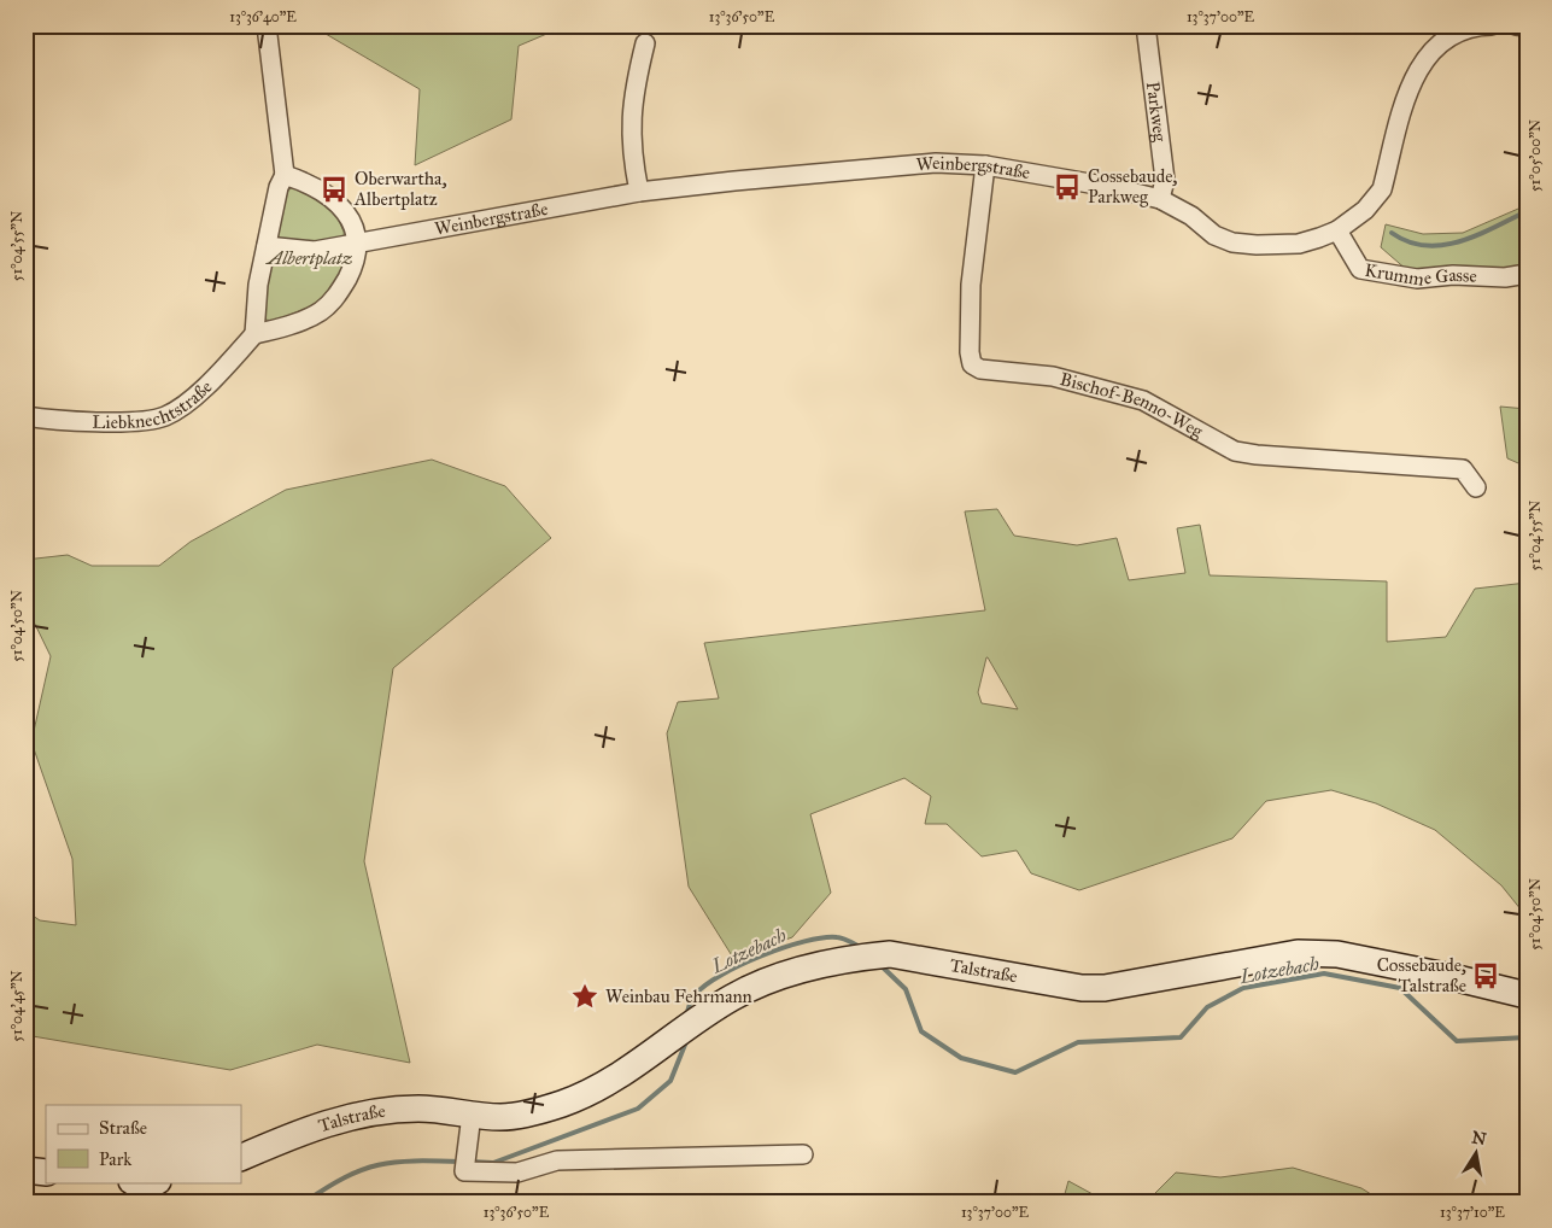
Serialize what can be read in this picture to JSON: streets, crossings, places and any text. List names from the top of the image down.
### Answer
{
  "streets": {
    "street": [
      "Parkweg",
      "Weinbergstraße",
      "Krumme Gasse",
      "Liebknechtstraße",
      "Bischof-Benno-Weg",
      "Talstraße"
    ]
  },
  "crossings": [
    ["Parkweg", "Weinbergstraße"],
    ["Weinbergstraße", "Krumme Gasse"],
    ["Weinbergstraße", "Bischof-Benno-Weg"]
  ],
  "water": ["Lotzebach"],
  "parks": ["Albertplatz"],
  "places": {
    "bus stop": ["Cossebaude, Parkweg", "Oberwartha, Albertplatz", "Cossebaude, Talstraße"],
    "place": ["Weinbau Fehrmann"]
  },
  "legend": ["Straße", "Park"],
  "north": "top",
  "coordinates": [
    "13°36'40\"E",
    "13°36'50\"E",
    "13°37'00\"E",
    "51°05'00\"N",
    "51°04'55\"N",
    "51°04'50\"N",
    "51°04'45\"N",
    "13°37'10\"E"
  ]
}
